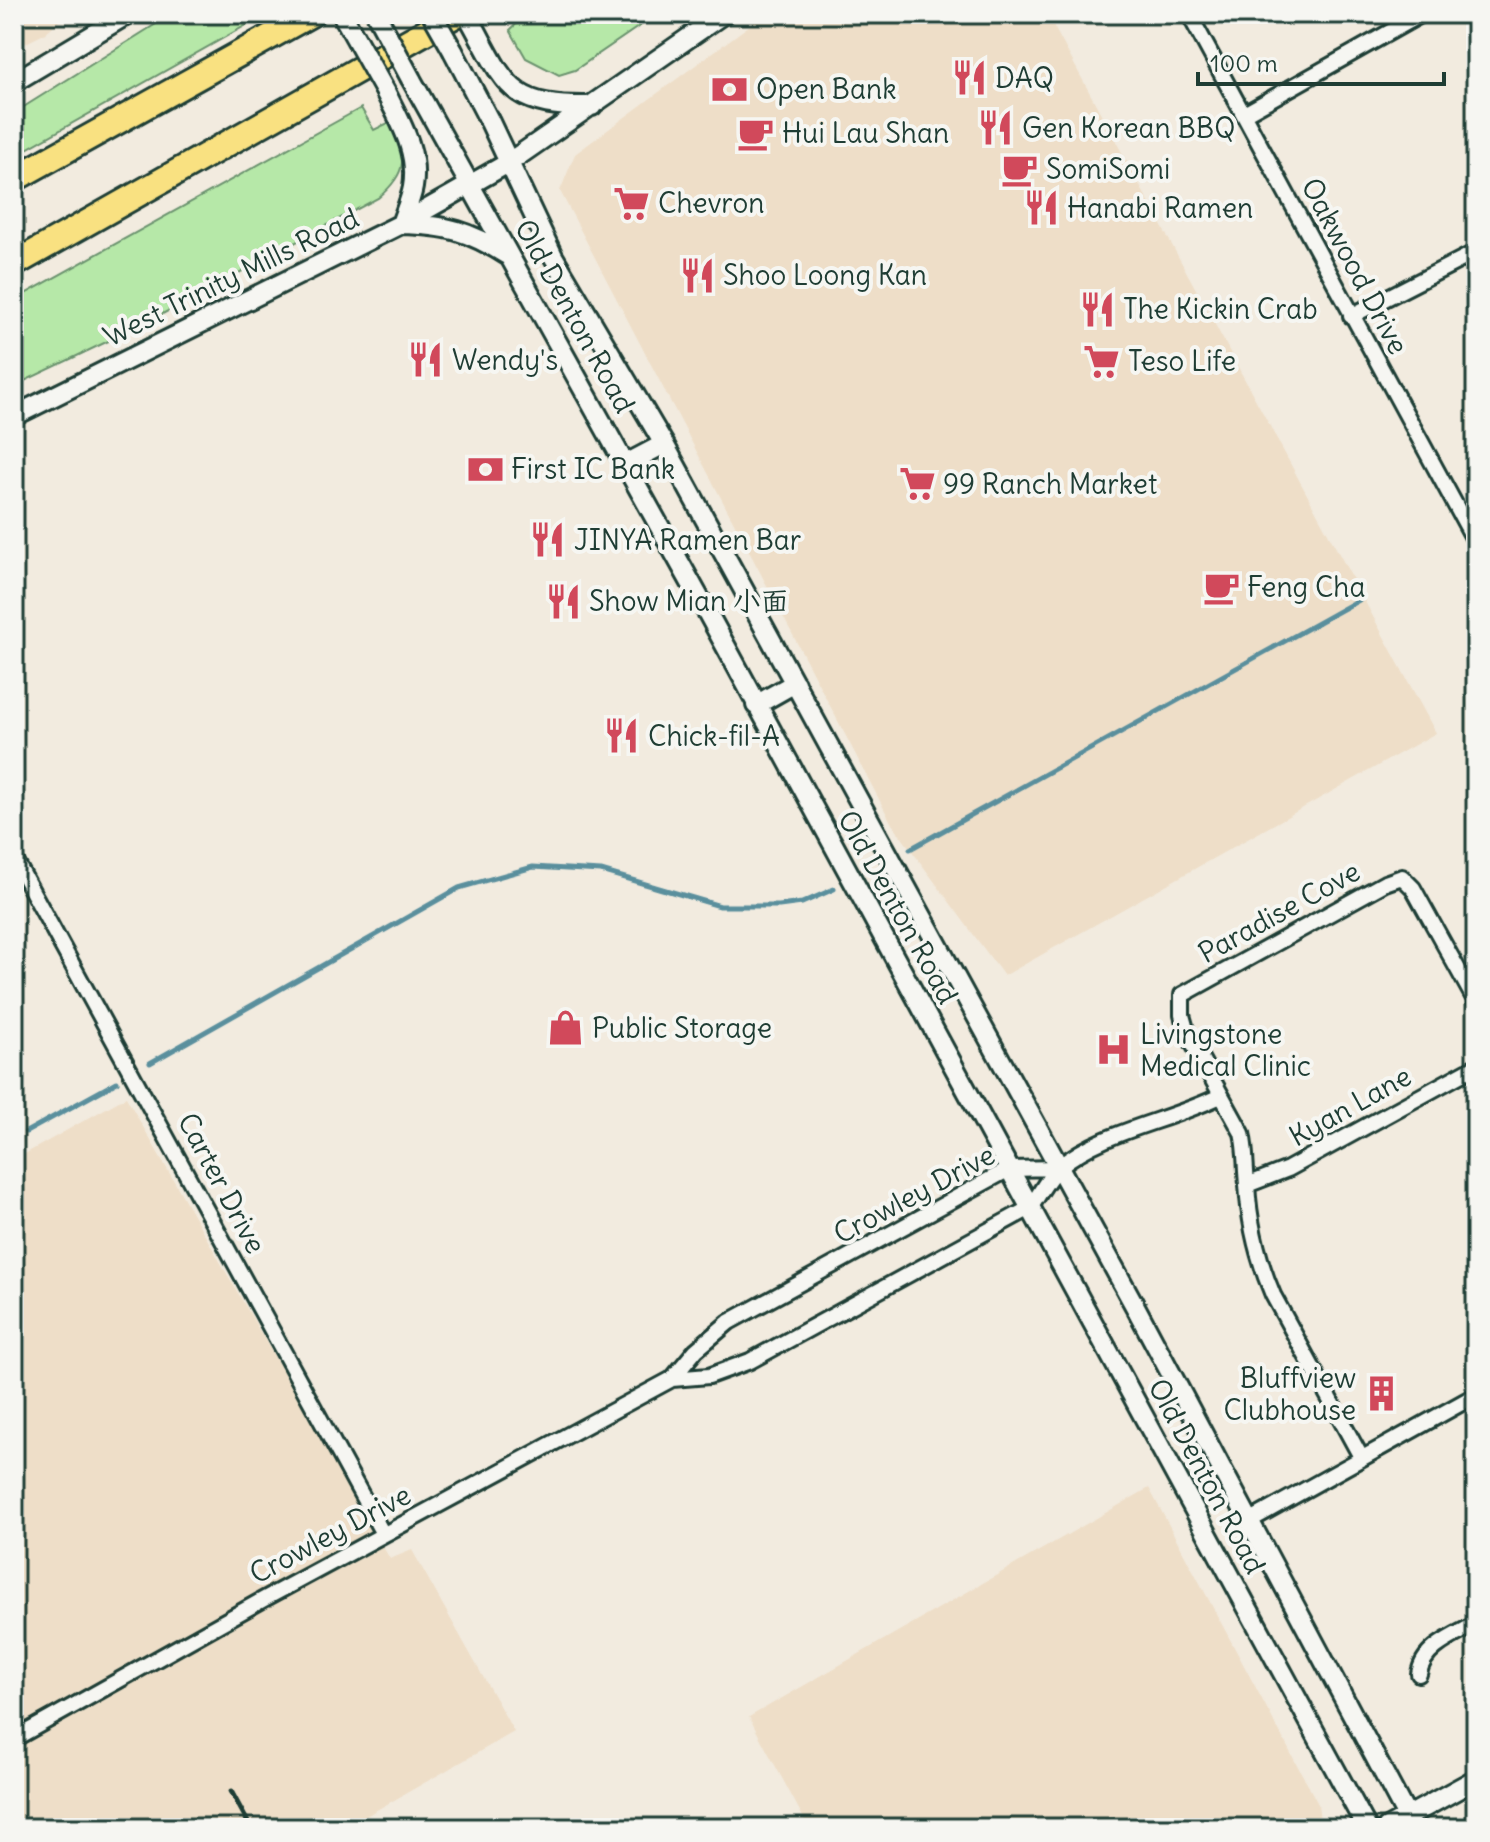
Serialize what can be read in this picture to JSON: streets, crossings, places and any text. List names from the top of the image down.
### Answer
{
  "streets": {
    "main road": ["West Trinity Mills Road", "Old Denton Road"],
    "street": [
      "Oakwood Drive",
      "Paradise Cove",
      "Kyan Lane",
      "Carter Drive",
      "Crowley Drive"
    ]
  },
  "crossings": [
    ["West Trinity Mills Road", "Old Denton Road"],
    ["Old Denton Road", "Crowley Drive"],
    ["Carter Drive", "Crowley Drive"]
  ],
  "places": {
    "restaurant": [
      "DAQ",
      "Gen Korean BBQ",
      "Hanabi Ramen",
      "Shoo Loong Kan",
      "The Kickin Crab",
      "Wendy's",
      "JINYA Ramen Bar",
      "Show Mian 小面",
      "Chick-fil-A"
    ],
    "bank": ["Open Bank", "First IC Bank"],
    "cafe": ["Hui Lau Shan", "SomiSomi", "Feng Cha"],
    "supermarket": ["Chevron", "Teso Life", "99 Ranch Market"],
    "shop": ["Public Storage"],
    "hospital": ["Livingstone Medical Clinic"],
    "building": ["Bluffview Clubhouse"]
  },
  "scale_bar": "100 m"
}
